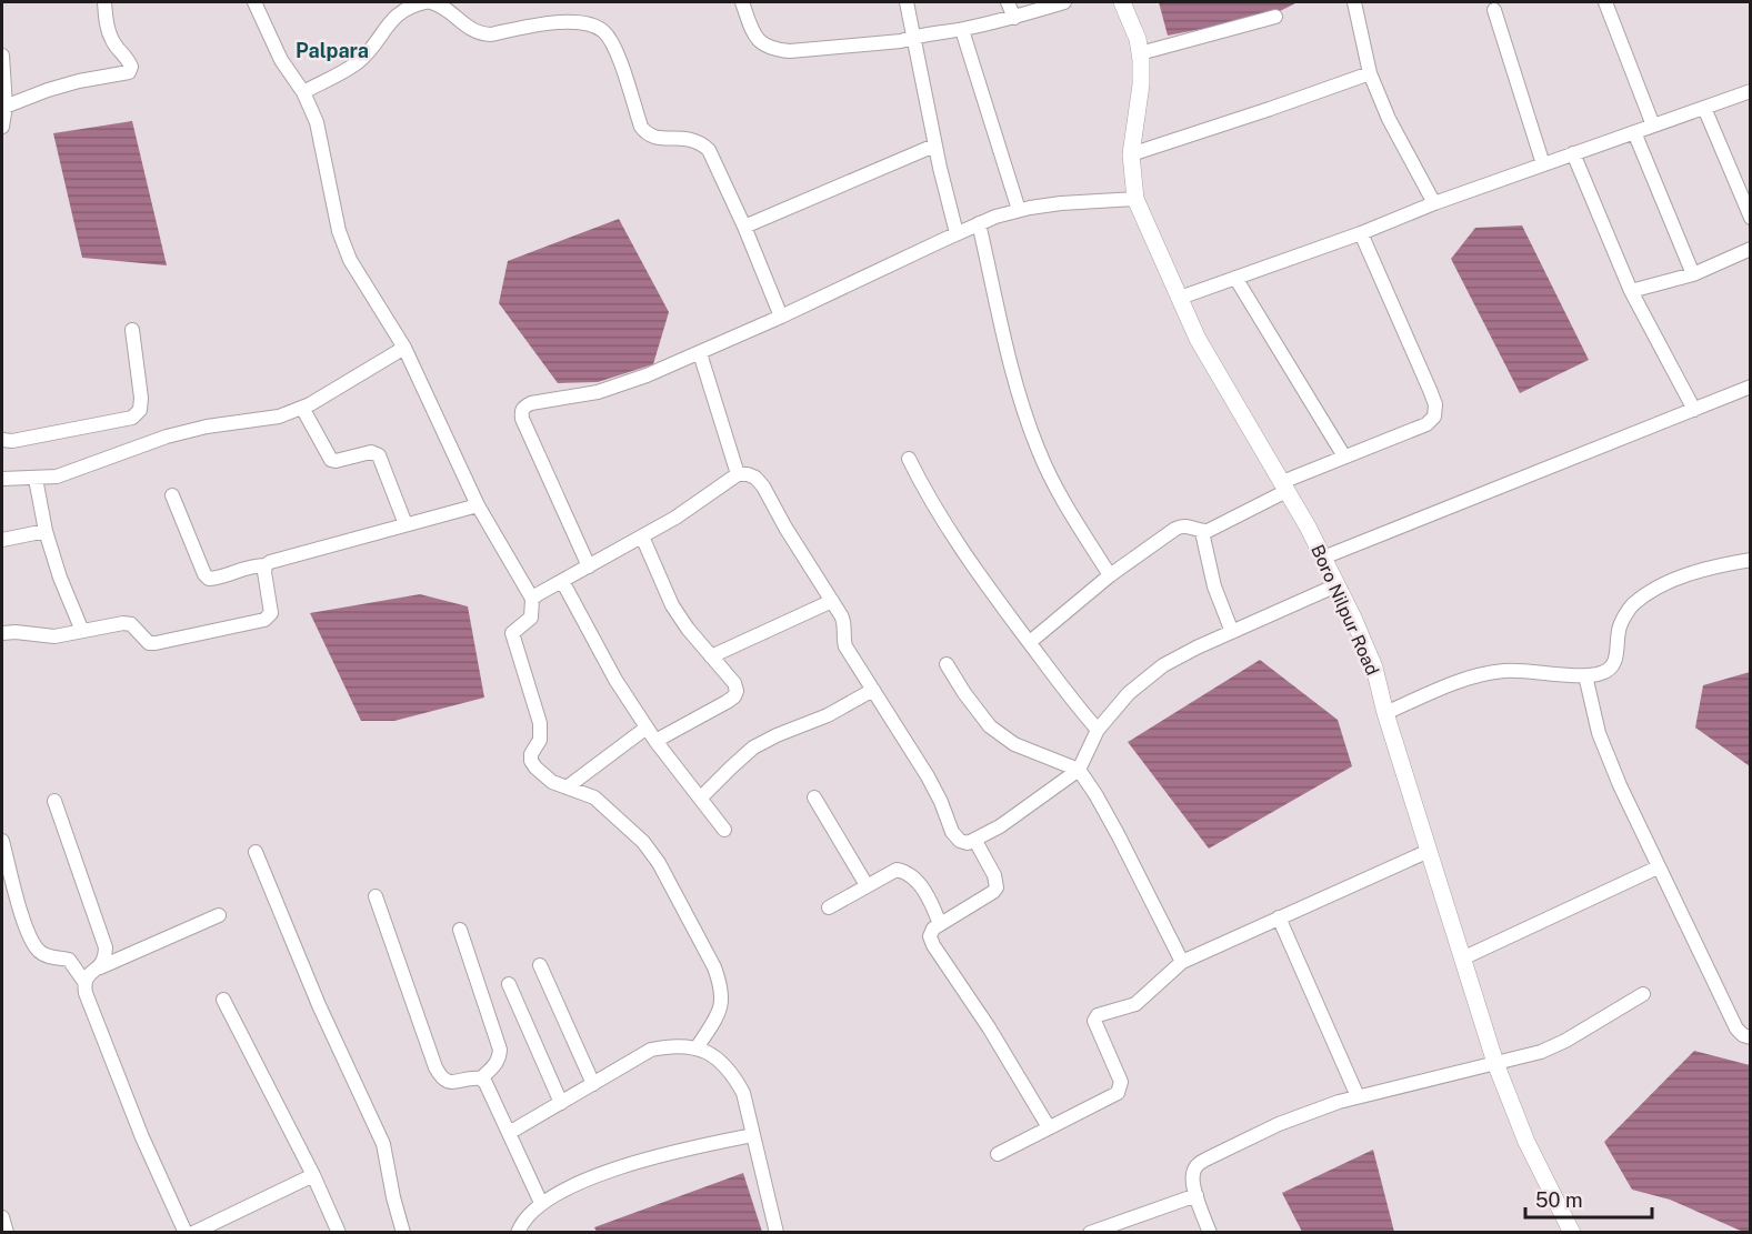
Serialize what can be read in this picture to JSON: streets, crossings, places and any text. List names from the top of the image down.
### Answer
{
  "streets": {
    "street": ["Boro Nilpur Road"]
  },
  "districts": ["Palpara"],
  "scale_bar": "50 m"
}
